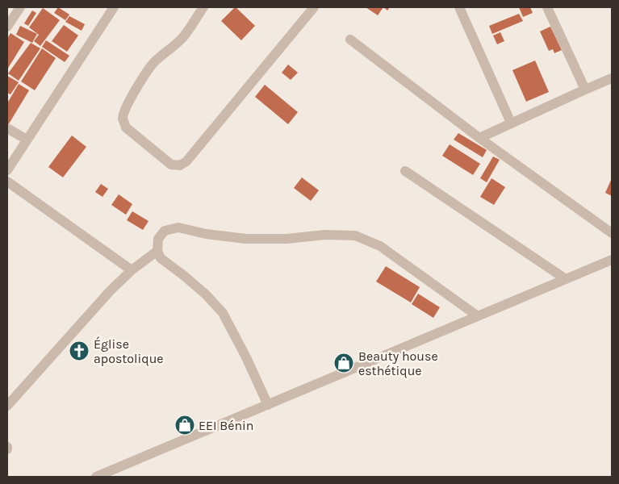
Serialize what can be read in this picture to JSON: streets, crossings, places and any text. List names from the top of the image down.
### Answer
{
  "places": {
    "church": ["Église apostolique"],
    "shop": ["Beauty house esthétique", "EEI Bénin"]
  }
}
